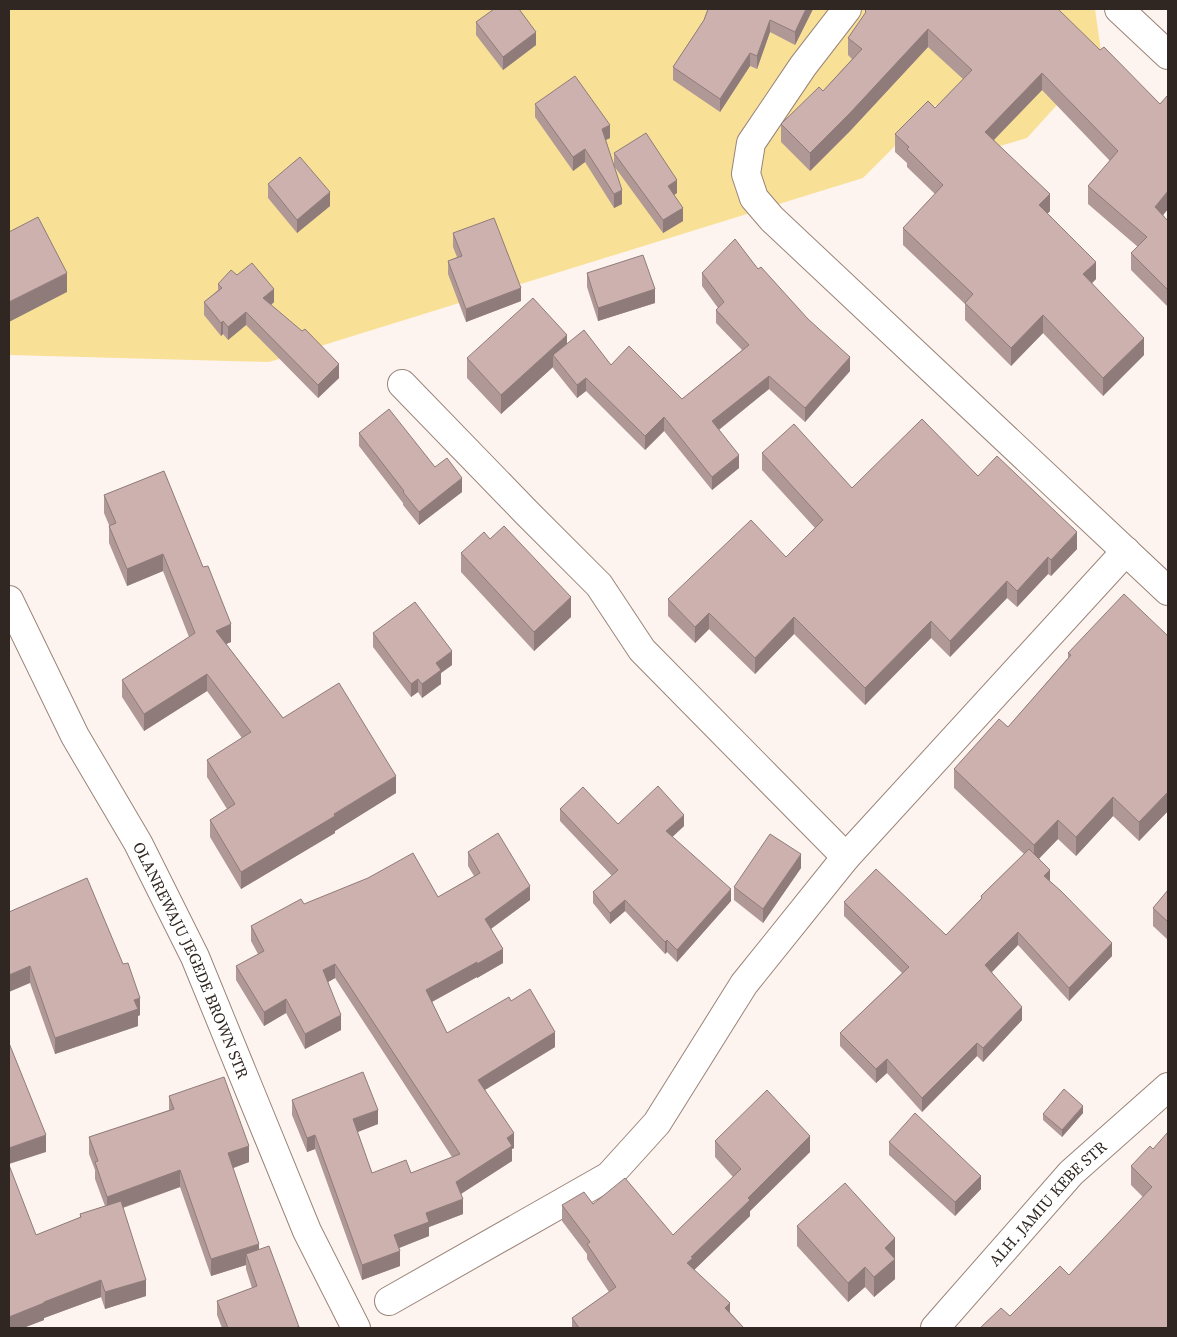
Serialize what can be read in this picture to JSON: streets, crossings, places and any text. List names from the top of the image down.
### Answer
{
  "streets": {
    "street": ["OLANREWAJU JEGEDE BROWN STR", "ALH. JAMIU KEBE STR"]
  }
}
